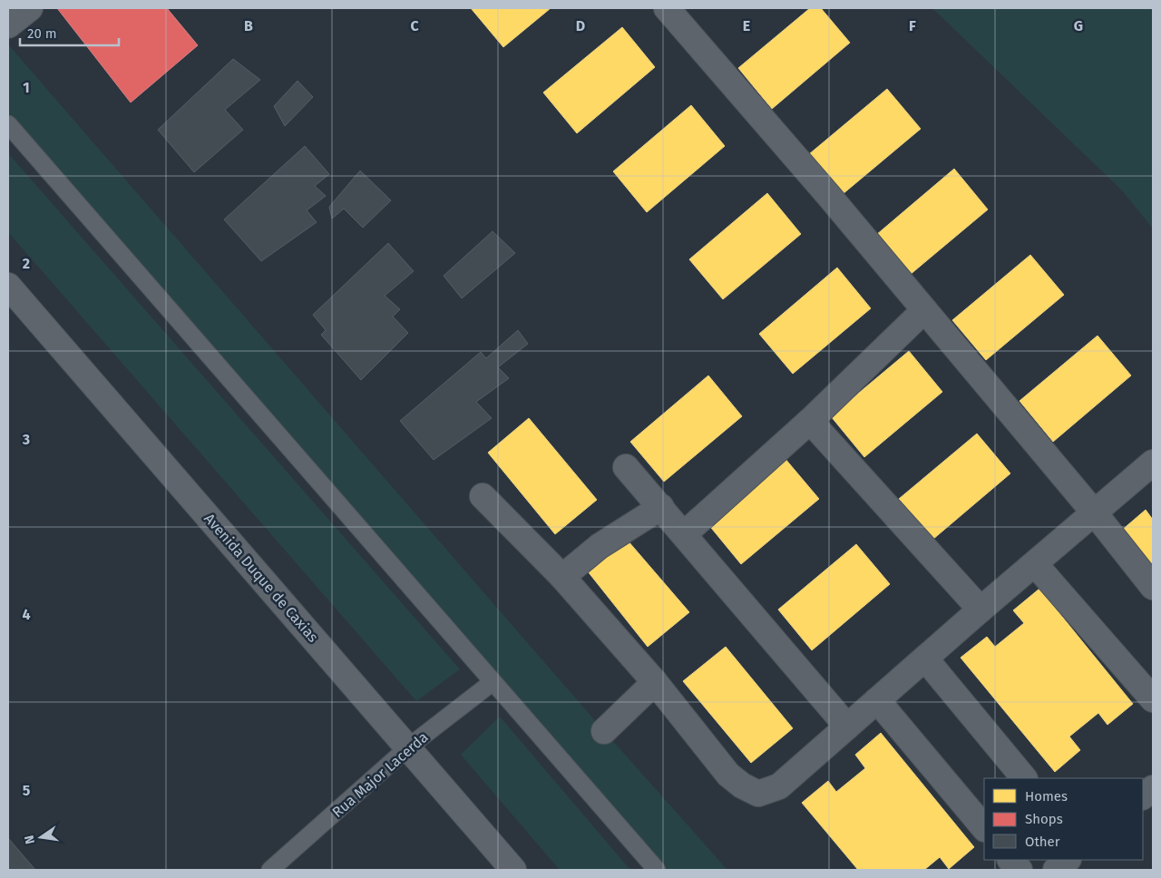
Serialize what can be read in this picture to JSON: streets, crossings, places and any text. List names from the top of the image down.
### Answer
{
  "streets": {
    "main road": ["Avenida Duque de Caxias"],
    "lane": ["Rua Major Lacerda"]
  },
  "crossings": [
    ["Avenida Duque de Caxias", "Rua Major Lacerda"]
  ],
  "legend": ["Homes", "Shops", "Other"],
  "scale_bar": "20 m",
  "north": "left",
  "grid": {
    "columns": [
      "B",
      "C",
      "D",
      "E",
      "F",
      "G"
    ],
    "rows": [
      "1",
      "2",
      "3",
      "4",
      "5"
    ]
  }
}
